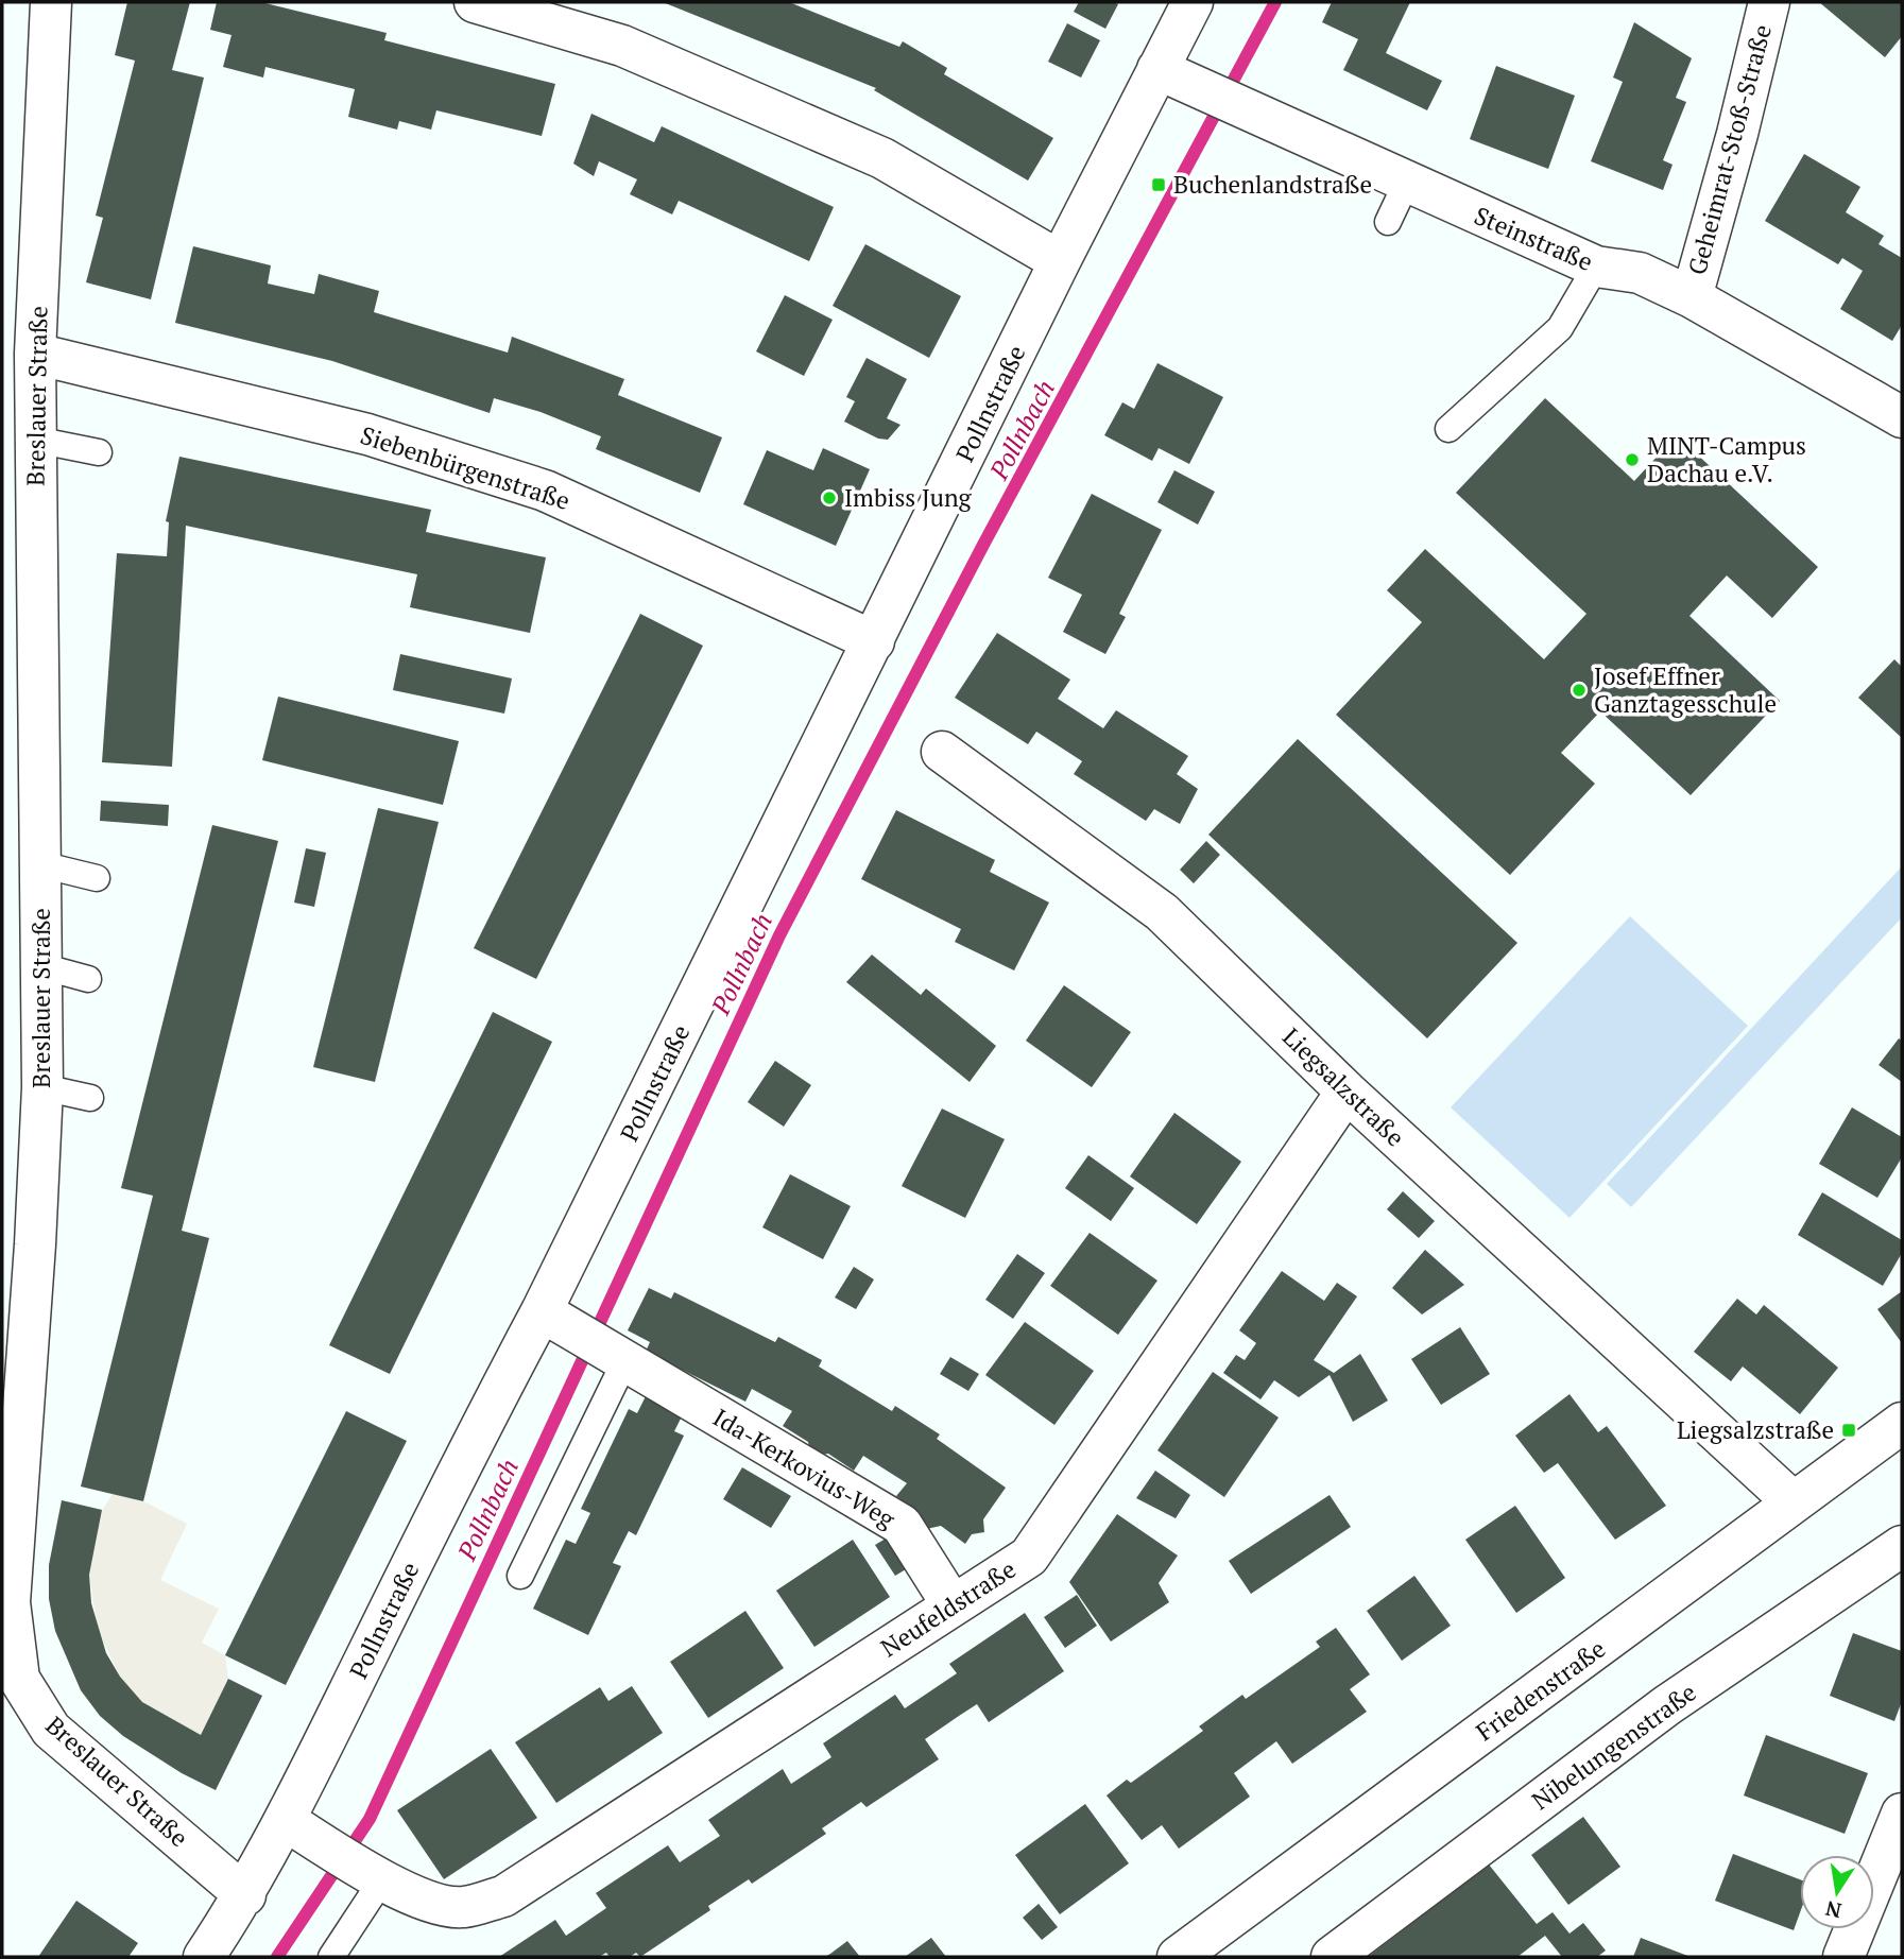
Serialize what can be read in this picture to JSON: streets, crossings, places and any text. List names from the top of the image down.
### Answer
{
  "streets": {
    "street": [
      "Geheimrat-Stoß-Straße",
      "Steinstraße",
      "Breslauer Straße",
      "Pollnstraße",
      "Siebenbürgenstraße",
      "Liegsalzstraße",
      "Ida-Kerkovius-Weg",
      "Neufeldstraße",
      "Friedenstraße",
      "Nibelungenstraße"
    ]
  },
  "crossings": [
    ["Geheimrat-Stoß-Straße", "Steinstraße"],
    ["Steinstraße", "Pollnstraße"],
    ["Breslauer Straße", "Pollnstraße"],
    ["Breslauer Straße", "Siebenbürgenstraße"],
    ["Pollnstraße", "Siebenbürgenstraße"],
    ["Pollnstraße", "Ida-Kerkovius-Weg"],
    ["Pollnstraße", "Neufeldstraße"],
    ["Liegsalzstraße", "Neufeldstraße"],
    ["Liegsalzstraße", "Friedenstraße"],
    ["Ida-Kerkovius-Weg", "Neufeldstraße"]
  ],
  "water": ["Pollnbach"],
  "places": {
    "transit": ["Buchenlandstraße", "Liegsalzstraße"],
    "other": ["MINT-Campus Dachau e.V.", "Imbiss Jung", "Josef Effner Ganztagesschule"]
  },
  "north": "bottom"
}
